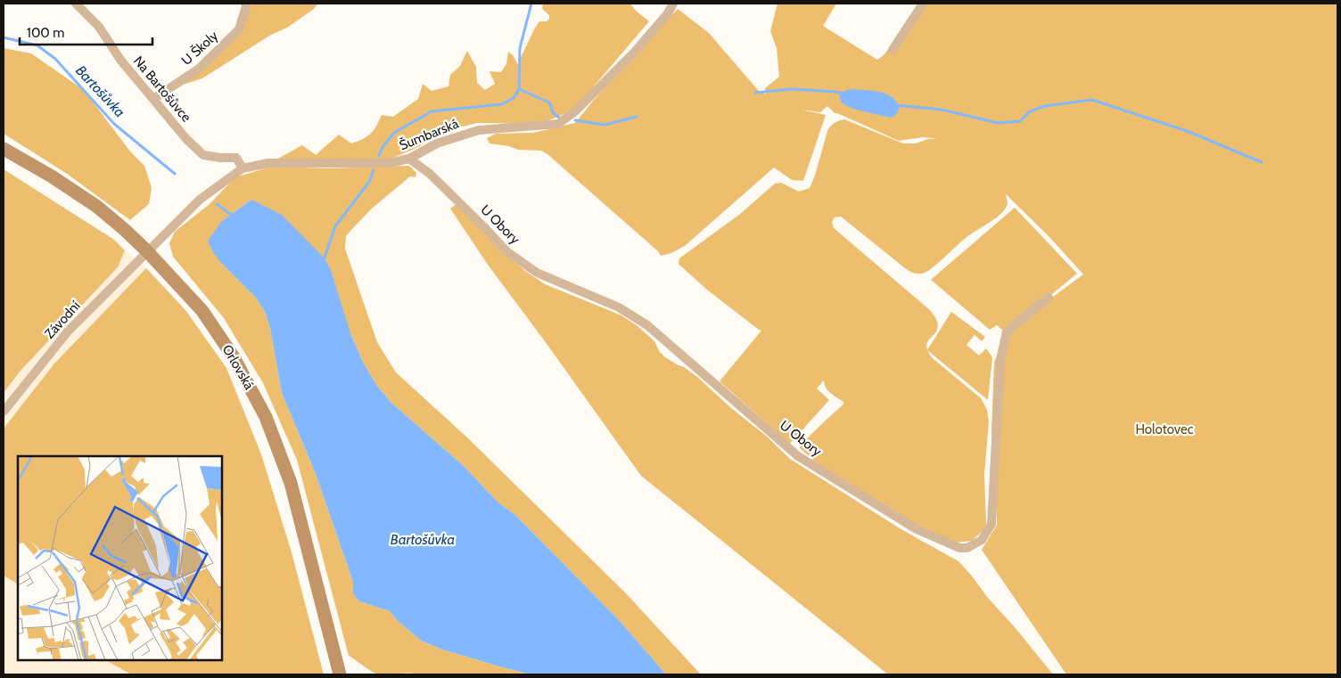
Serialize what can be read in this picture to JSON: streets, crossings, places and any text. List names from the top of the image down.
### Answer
{
  "streets": {
    "street": [
      "U Školy",
      "Na Bartošůvce",
      "Šumbarská",
      "U Obory",
      "Závodní",
      "Orlovská"
    ]
  },
  "crossings": [
    ["U Školy", "Na Bartošůvce"],
    ["Na Bartošůvce", "Šumbarská"],
    ["Šumbarská", "U Obory"],
    ["Šumbarská", "Závodní"],
    ["Šumbarská", "Orlovská"],
    ["Závodní", "Orlovská"]
  ],
  "water": ["Bartošůvka"],
  "parks": ["Holotovec"],
  "scale_bar": "100 m"
}
